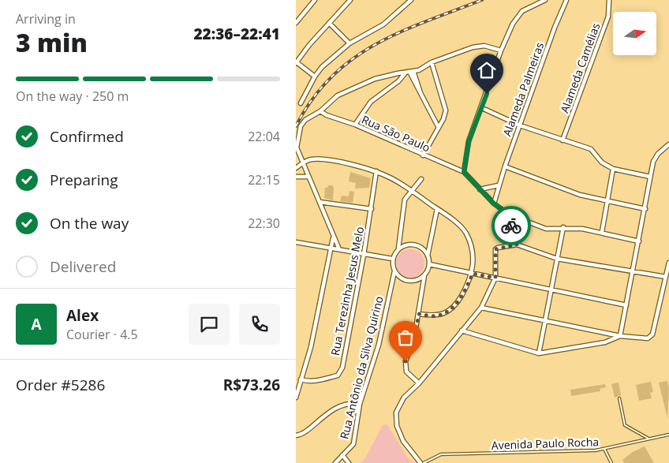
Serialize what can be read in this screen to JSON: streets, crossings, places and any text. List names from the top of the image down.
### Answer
{
  "streets": {
    "street": [
      "Alameda Camélias",
      "Alameda Palmeiras",
      "Rua São Paulo",
      "Rua Terezinha Jesus Melo",
      "Rua Antônio da Silva Quirino"
    ],
    "lane": ["Avenida Paulo Rocha"]
  },
  "north": "right",
  "page": {
    "heading": ["3 min", "Arriving in", "22:36–22:41"],
    "panel": [
      "Alex",
      "Courier · 4.5",
      "Order #5286",
      "R$73.26"
    ],
    "bar": "On the way · 250 m",
    "list": [
      ["Confirmed", "22:04"],
      ["Preparing", "22:15"],
      ["On the way", "22:30"],
      "Delivered"
    ],
    "round": "A"
  }
}
